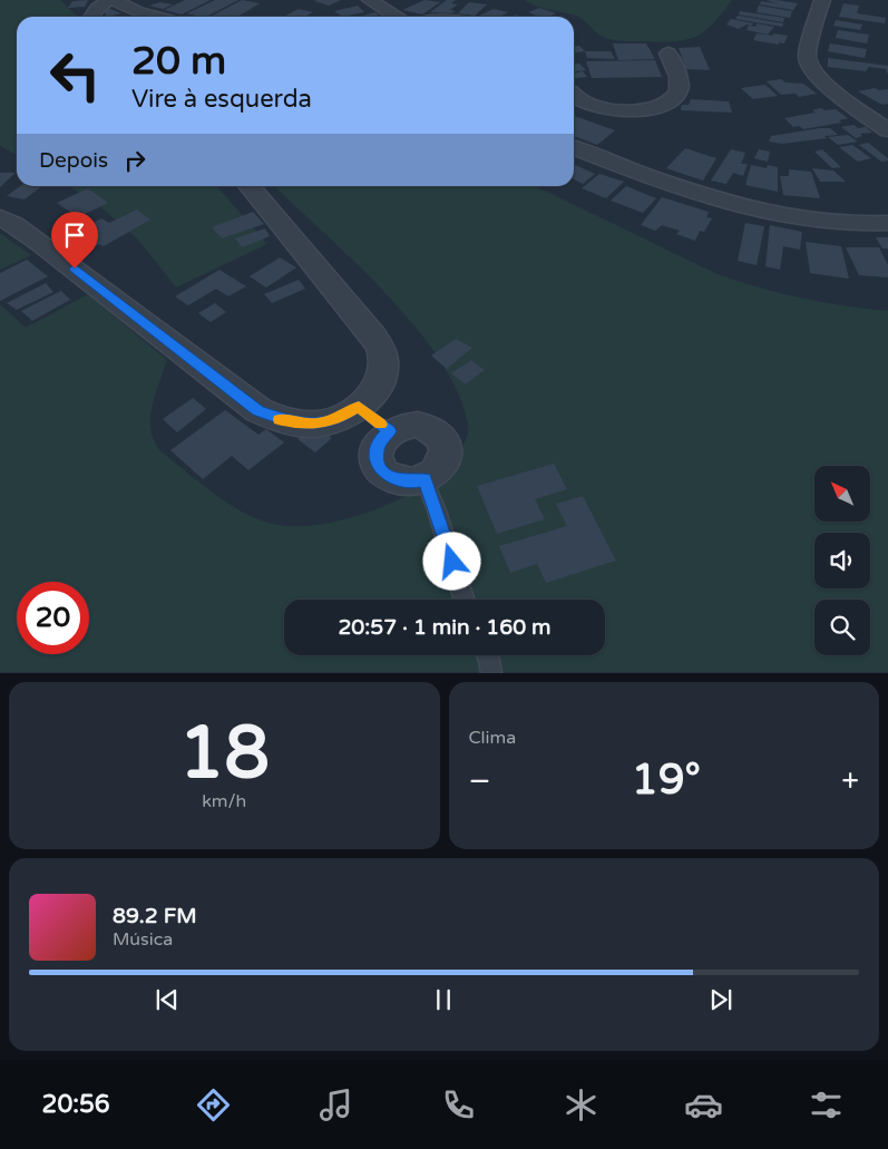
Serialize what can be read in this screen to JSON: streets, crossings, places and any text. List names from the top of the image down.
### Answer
{
  "north": "top left",
  "page": {
    "turn": ["20 m", "Vire à esquerda"],
    "then": "Depois",
    "limit": "20",
    "trip": "20:57 · 1 min · 160 m",
    "tile": [
      ["18", "km/h"],
      "Clima"
    ],
    "heat": ["−", "19°", "+"],
    "song": ["89.2 FM", "Música"],
    "tabs": "20:56"
  }
}
